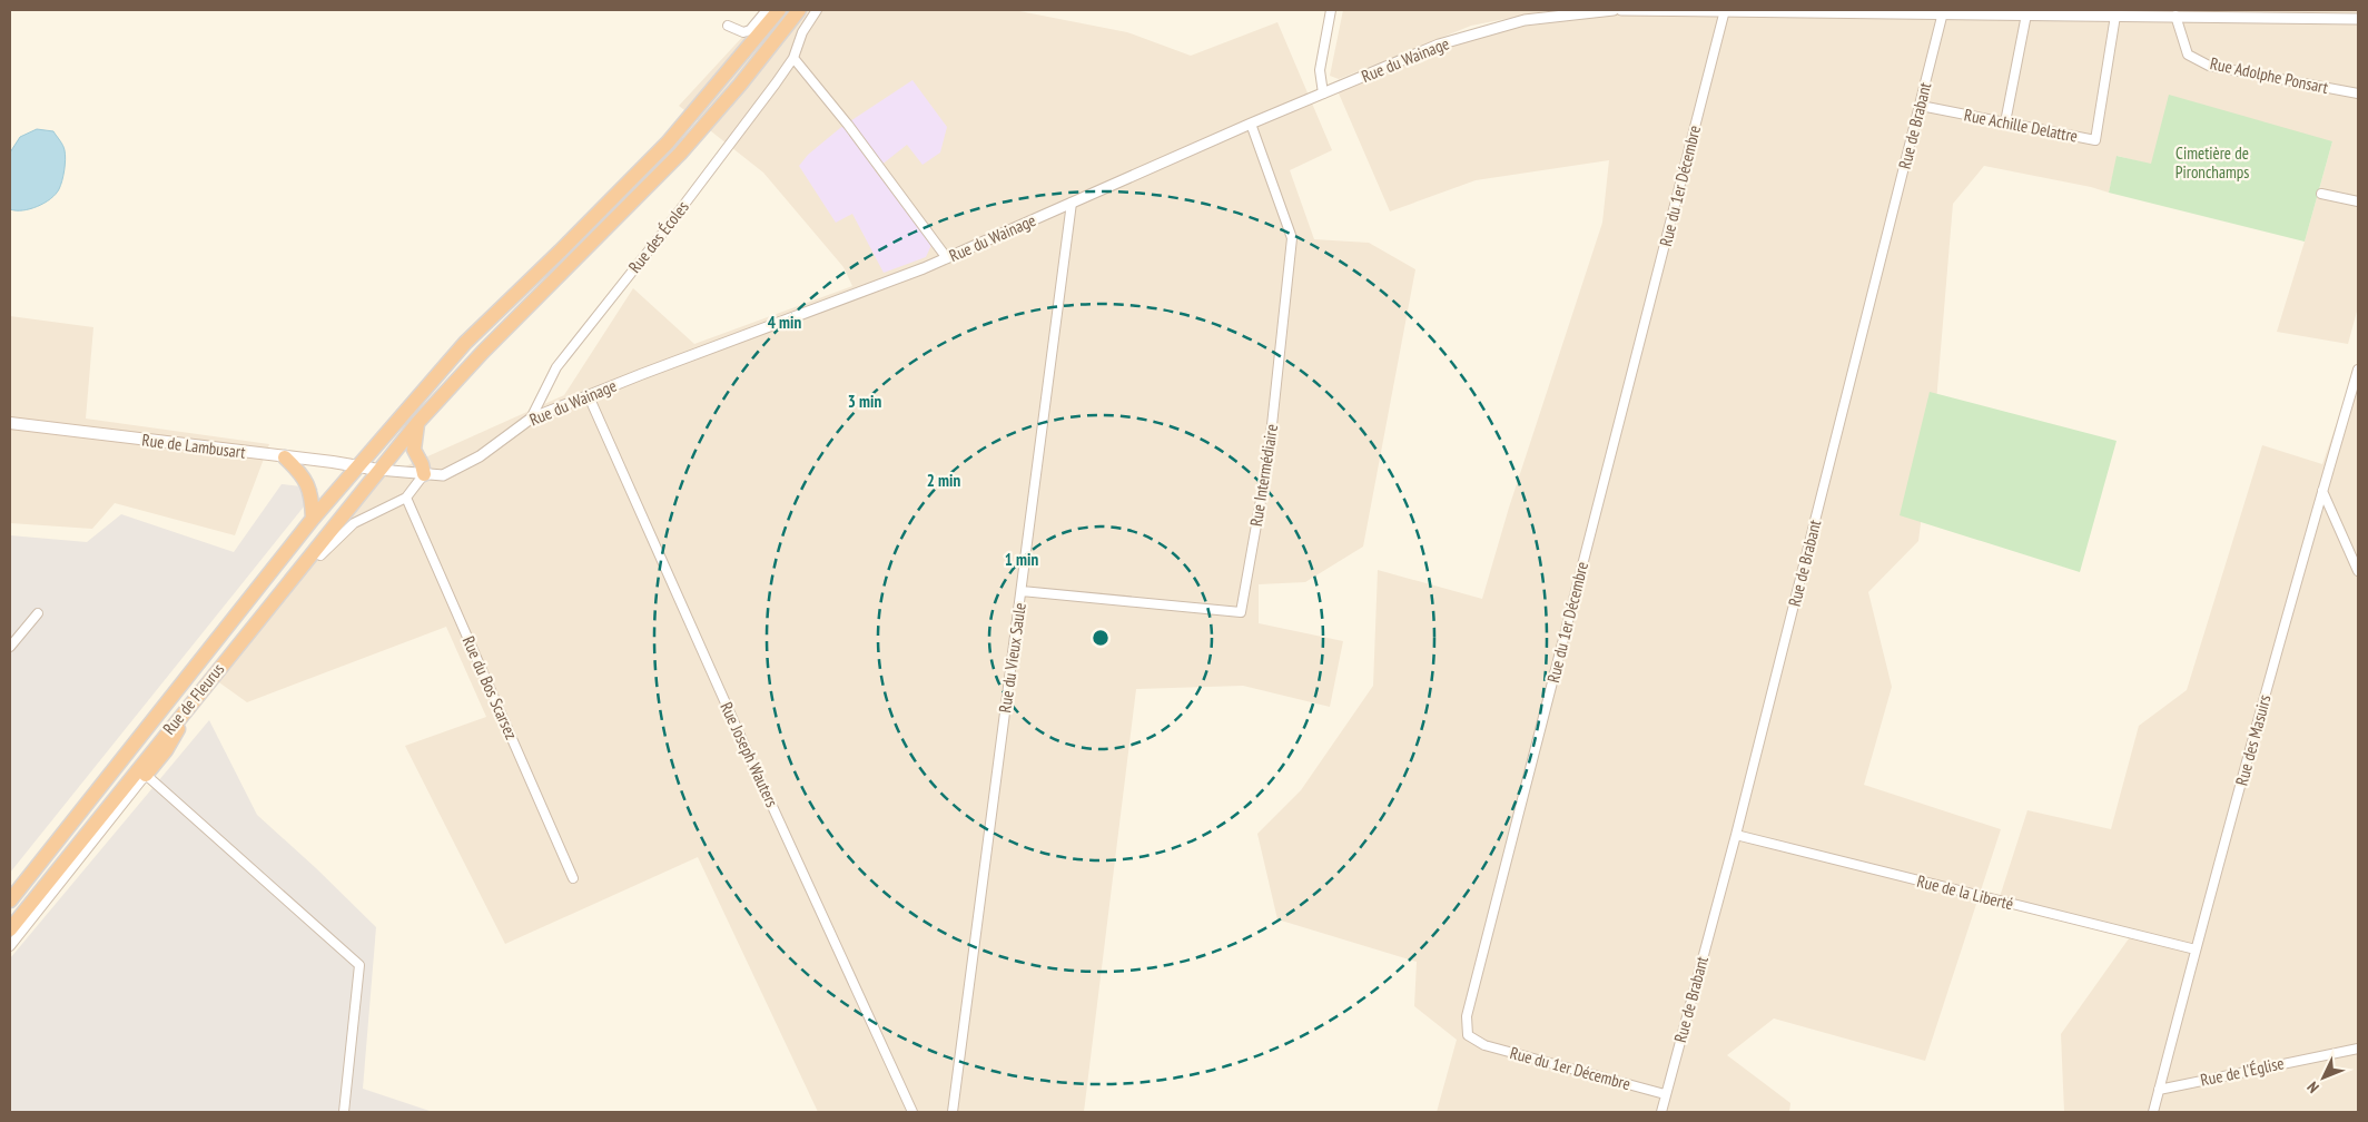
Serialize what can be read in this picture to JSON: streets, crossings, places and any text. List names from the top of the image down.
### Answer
{
  "streets": {
    "highway": ["Rue de Fleurus"],
    "main road": ["Rue de Lambusart"],
    "street": [
      "Rue du Wainage",
      "Rue Adolphe Ponsart",
      "Rue de Brabant",
      "Rue Achille Delattre",
      "Rue du 1er Décembre",
      "Rue des Écoles",
      "Rue Intermédiaire",
      "Rue du Vieux Saule",
      "Rue du Bos Scarsez",
      "Rue des Masuirs",
      "Rue Joseph Wauters",
      "Rue de la Liberté",
      "Rue de l'Église"
    ]
  },
  "crossings": [
    ["Rue du Wainage", "Rue des Écoles"],
    ["Rue du Wainage", "Rue de Lambusart"],
    ["Rue du Wainage", "Rue Intermédiaire"],
    ["Rue du Wainage", "Rue du Vieux Saule"],
    ["Rue du Wainage", "Rue de Fleurus"],
    ["Rue du Wainage", "Rue Joseph Wauters"],
    ["Rue de Brabant", "Rue Achille Delattre"],
    ["Rue de Brabant", "Rue du 1er Décembre"],
    ["Rue de Brabant", "Rue de la Liberté"],
    ["Rue de Lambusart", "Rue de Fleurus"],
    ["Rue Intermédiaire", "Rue du Vieux Saule"],
    ["Rue des Masuirs", "Rue de la Liberté"],
    ["Rue des Masuirs", "Rue de l'Église"]
  ],
  "parks": ["Cimetière de Pironchamps"],
  "north": "bottom left",
  "rings": [
    "4 min",
    "3 min",
    "2 min",
    "1 min"
  ]
}
